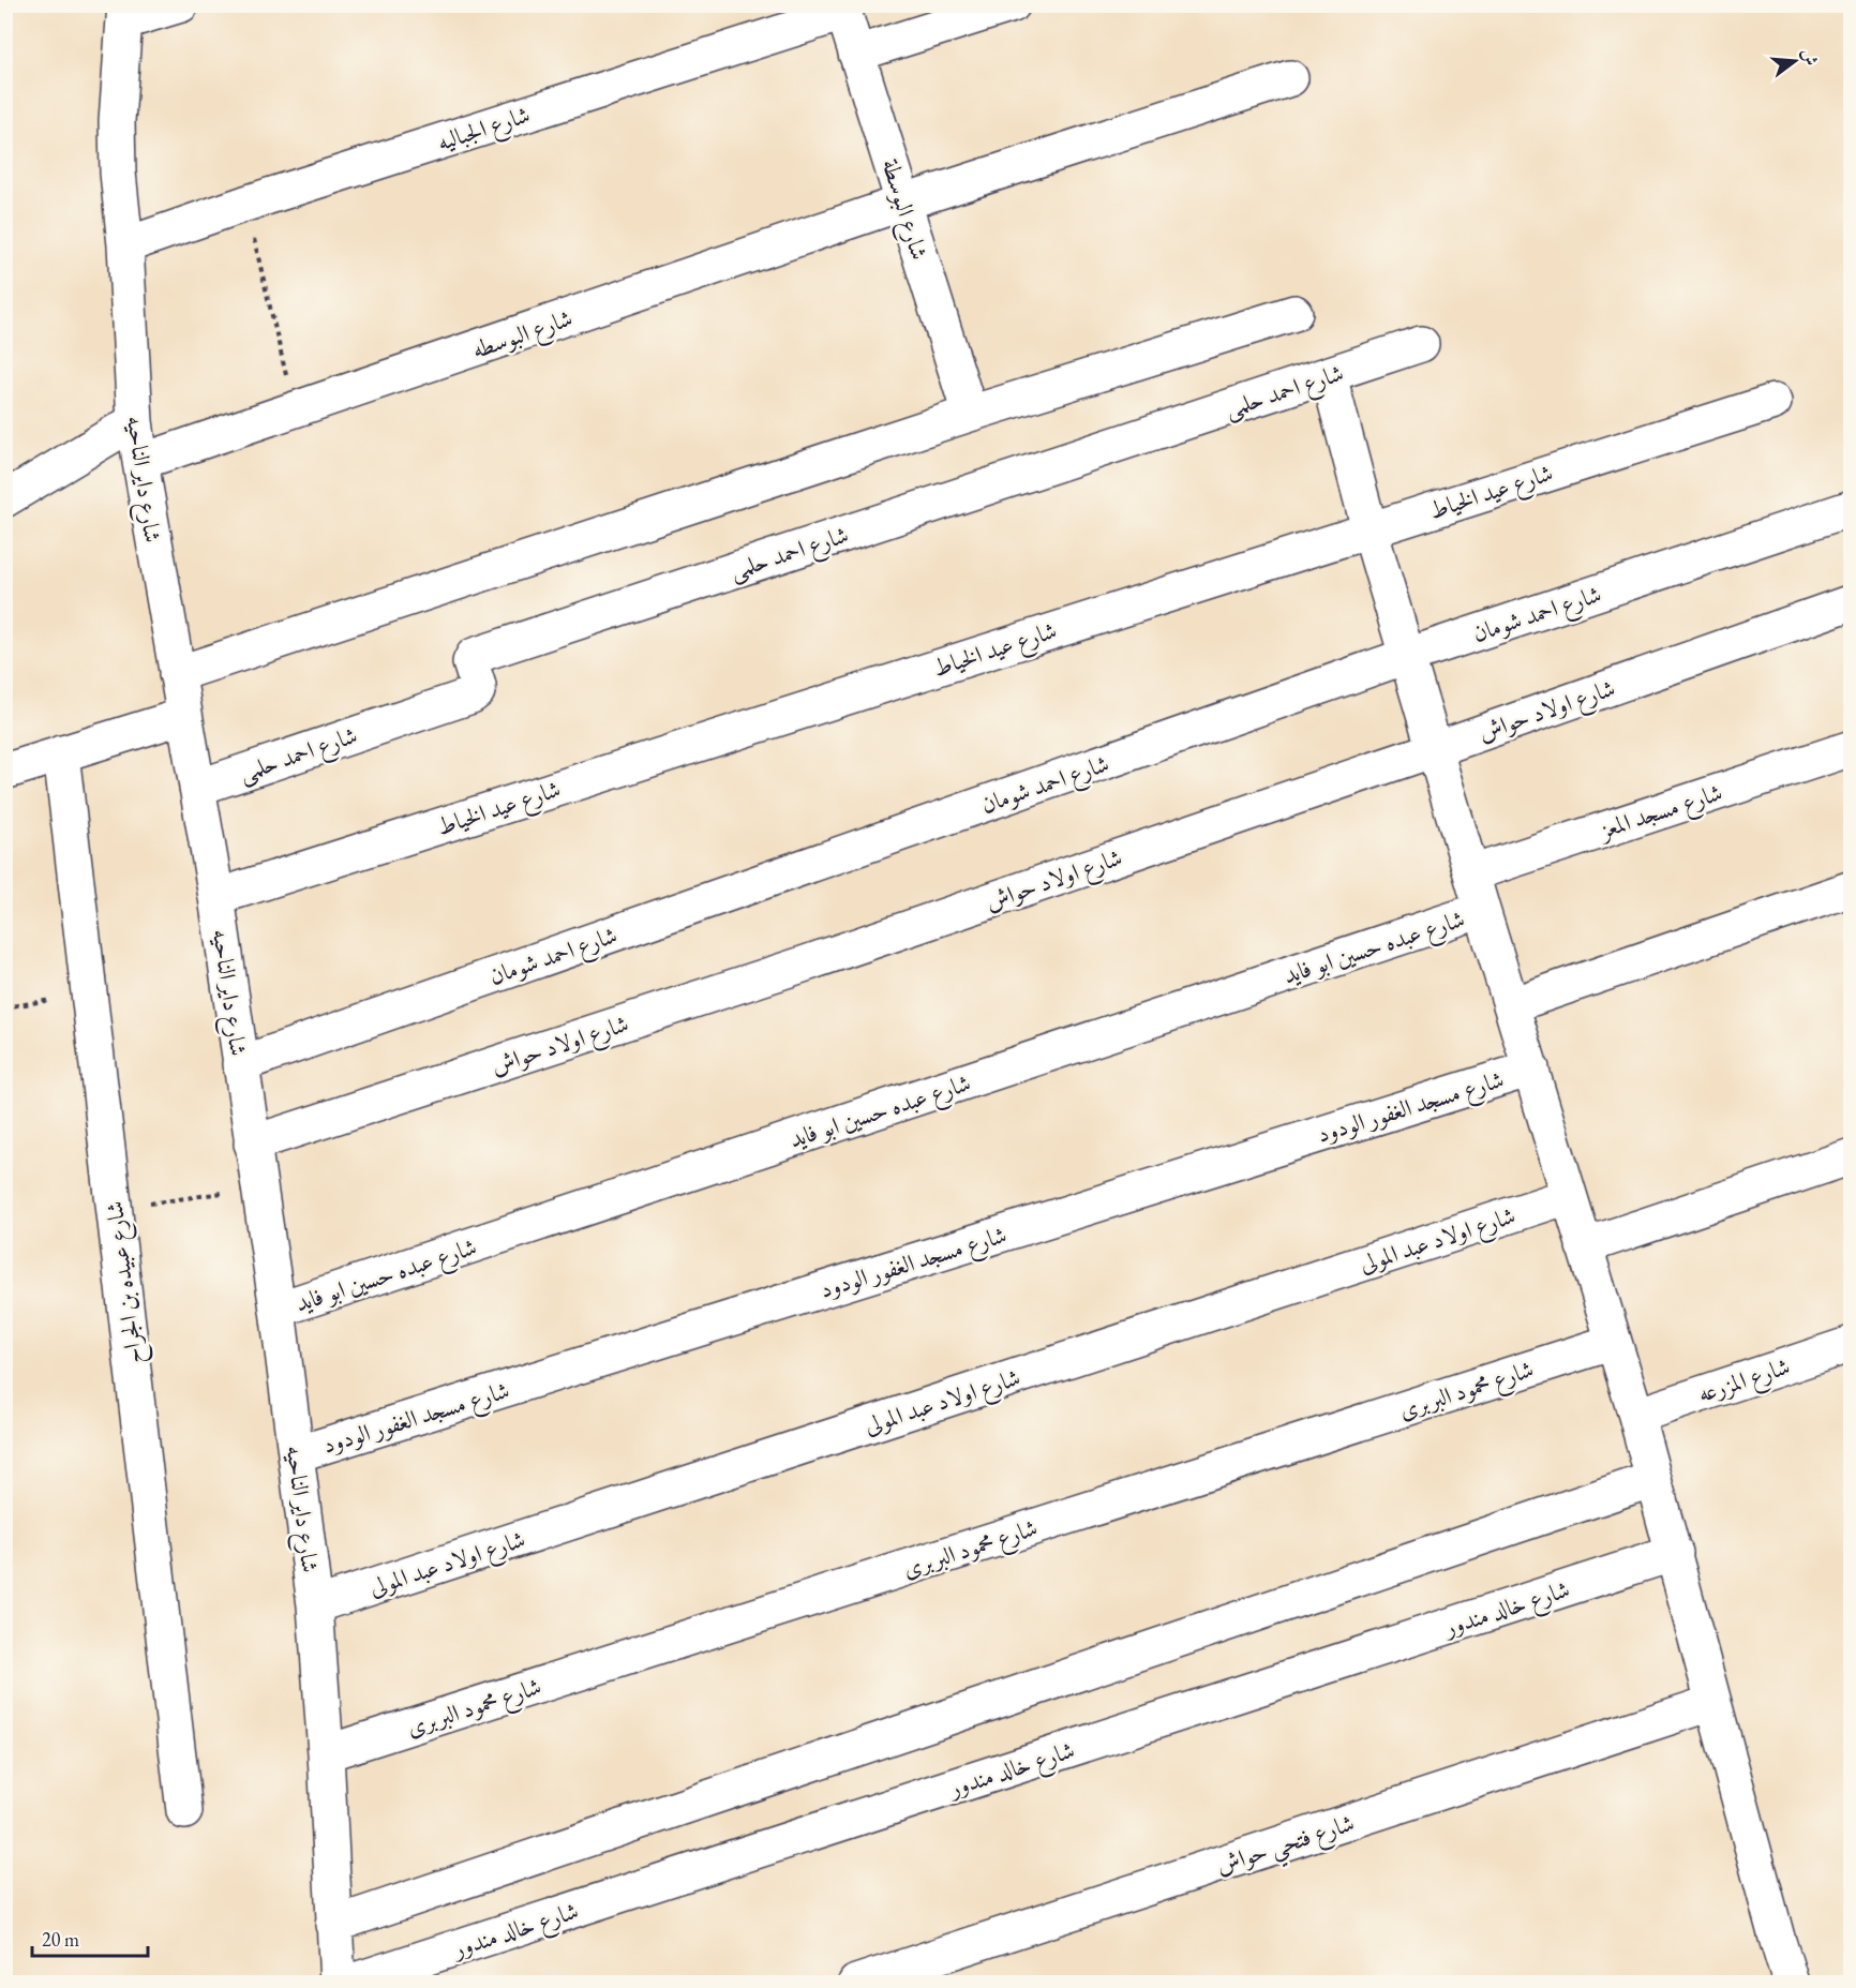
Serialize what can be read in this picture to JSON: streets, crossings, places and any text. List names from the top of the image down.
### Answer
{
  "streets": {
    "street": [
      "شارع الجباليه",
      "شارع البوسطة",
      "شارع البوسطه",
      "شارع احمد حلمى",
      "شارع داير الناحيه",
      "شارع عيد الخياط",
      "شارع احمد شومان",
      "شارع اولاد حواش",
      "شارع مسجد المعز",
      "شارع عبده حسين ابو فايد",
      "شارع مسجد الغفور الودود",
      "شارع اولاد عبد المولى",
      "شارع عبيده بن الجراح",
      "شارع المزرعه",
      "شارع محمود البربرى",
      "شارع خالد مندور",
      "شارع فتحي حواش"
    ]
  },
  "crossings": [
    ["شارع الجباليه", "شارع البوسطة"],
    ["شارع الجباليه", "شارع داير الناحيه"],
    ["شارع البوسطة", "شارع البوسطه"],
    ["شارع البوسطه", "شارع داير الناحيه"],
    ["شارع احمد حلمى", "شارع داير الناحيه"],
    ["شارع داير الناحيه", "شارع عيد الخياط"],
    ["شارع داير الناحيه", "شارع احمد شومان"],
    ["شارع داير الناحيه", "شارع اولاد حواش"],
    ["شارع داير الناحيه", "شارع عبده حسين ابو فايد"],
    ["شارع داير الناحيه", "شارع مسجد الغفور الودود"],
    ["شارع داير الناحيه", "شارع اولاد عبد المولى"],
    ["شارع داير الناحيه", "شارع محمود البربرى"]
  ],
  "scale_bar": "20 m",
  "north": "right"
}
